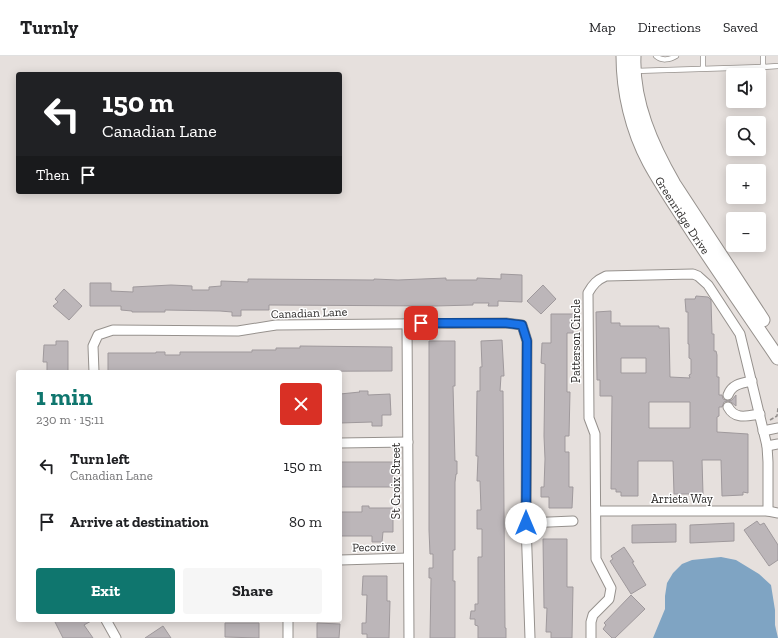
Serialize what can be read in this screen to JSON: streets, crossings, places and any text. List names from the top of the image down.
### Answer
{
  "streets": {
    "street": [
      "Greenridge Drive",
      "Canadian Lane",
      "Patterson Circle",
      "St Croix Street",
      "Arrieta Way",
      "Pecorive"
    ]
  },
  "crossings": [
    ["Canadian Lane", "St Croix Street"],
    ["Patterson Circle", "Arrieta Way"],
    ["St Croix Street", "Pecorive"]
  ],
  "page": {
    "header": "Turnly",
    "nav": ["Map", "Directions", "Saved"],
    "map_buttons": ["+", "−"],
    "turn": ["150 m", "Canadian Lane"],
    "then": "Then",
    "heading": ["1 min", "230 m · 15:11"],
    "list": [
      {
        "name": "Turn left",
        "note": "Canadian Lane",
        "value": "150 m"
      },
      {
        "name": "Arrive at destination",
        "value": "80 m"
      }
    ],
    "buttons": ["Exit", "Share"]
  }
}
